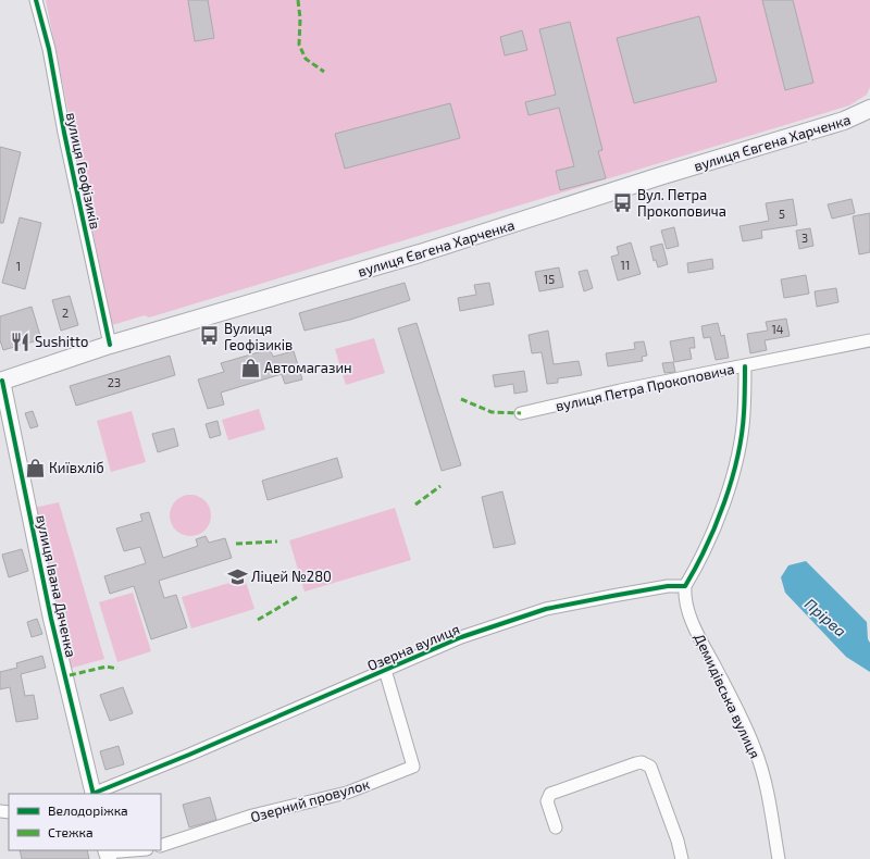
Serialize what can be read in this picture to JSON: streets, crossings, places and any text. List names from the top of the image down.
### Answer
{
  "streets": {
    "main road": ["вулиця Євгена Харченка"],
    "street": [
      "вулиця Геофізиків",
      "вулиця Петра Прокоповича",
      "вулиця Івана Дяченка",
      "Озерна вулиця",
      "Демидівська вулиця",
      "Озерний провулок"
    ]
  },
  "crossings": [
    ["вулиця Євгена Харченка", "вулиця Геофізиків"],
    ["вулиця Євгена Харченка", "вулиця Івана Дяченка"],
    ["Озерна вулиця", "Демидівська вулиця"],
    ["Озерна вулиця", "Озерний провулок"]
  ],
  "water": ["Прірва"],
  "places": {
    "bus stop": ["Вул. Петра Прокоповича", "Вулиця Геофізиків"],
    "restaurant": ["Sushitto"],
    "shop": ["Автомагазин", "Київхліб"],
    "school or university": ["Ліцей №280"]
  },
  "house_numbers": [
    "5",
    "3",
    "11",
    "1",
    "15",
    "2",
    "14",
    "23"
  ],
  "legend": ["Велодоріжка", "Стежка"]
}
